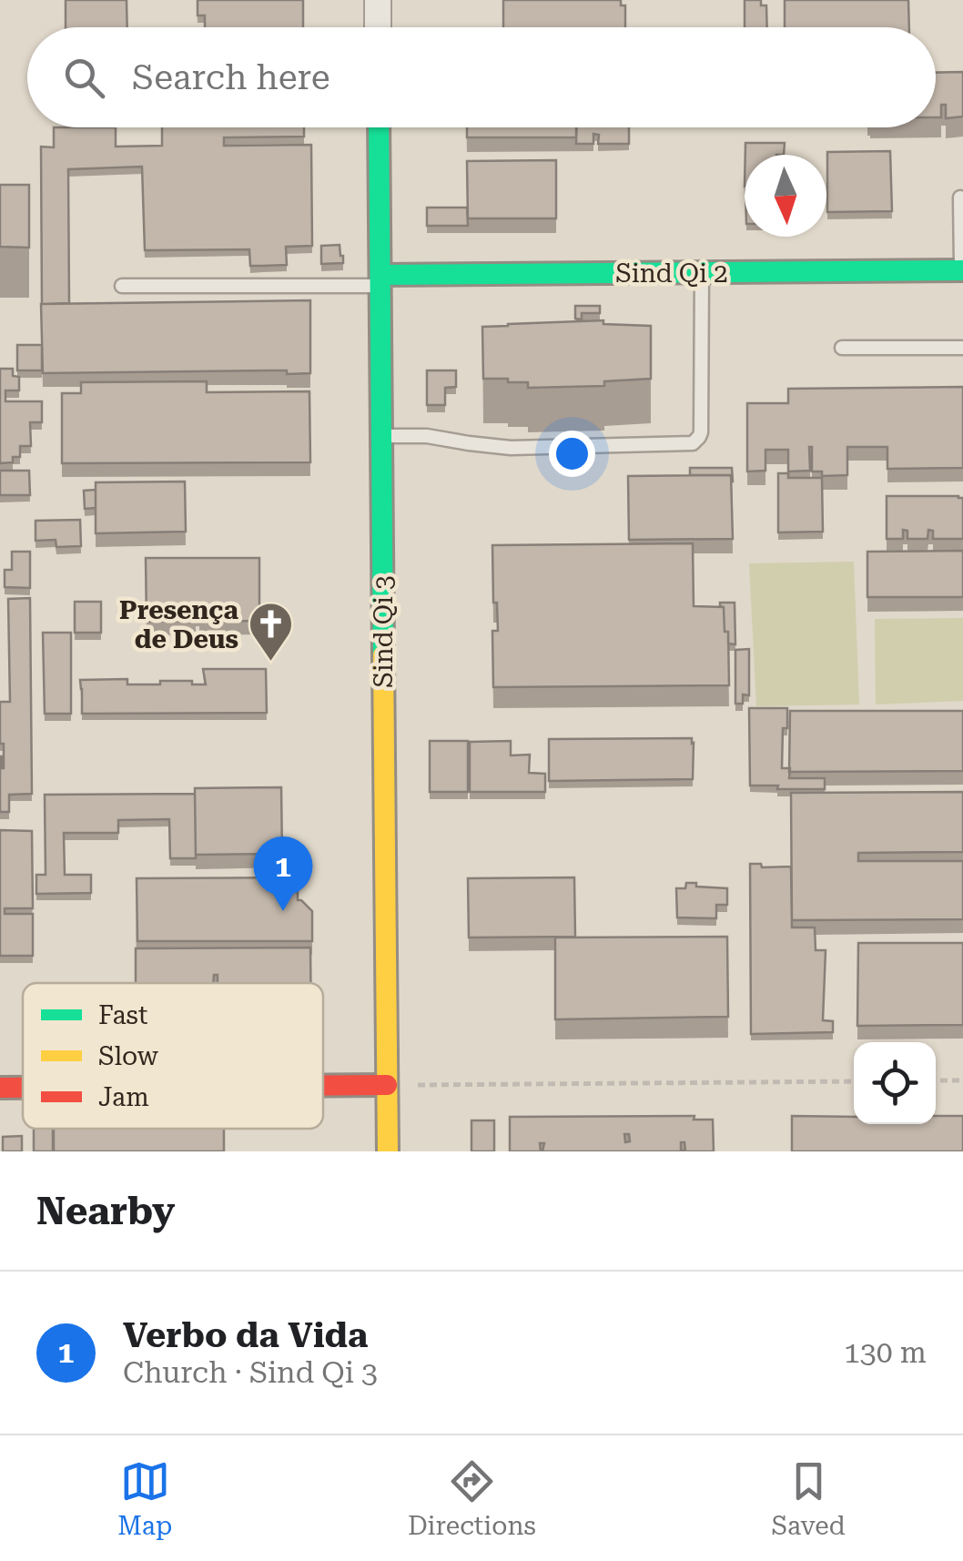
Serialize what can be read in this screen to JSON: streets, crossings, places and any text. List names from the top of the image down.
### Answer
{
  "streets": {
    "street": ["Sind Qi 2", "Sind Qi 3"]
  },
  "crossings": [
    ["Sind Qi 2", "Sind Qi 3"]
  ],
  "places": {
    "church": ["Presença de Deus"]
  },
  "legend": ["Fast", "Slow", "Jam"],
  "north": "bottom",
  "page": {
    "search": "Search here",
    "pins": "1",
    "heading": "Nearby",
    "list": [
      {
        "mark": "1",
        "name": "Verbo da Vida",
        "note": "Church · Sind Qi 3",
        "value": "130 m"
      }
    ],
    "nav": ["Map", "Directions", "Saved"]
  }
}
